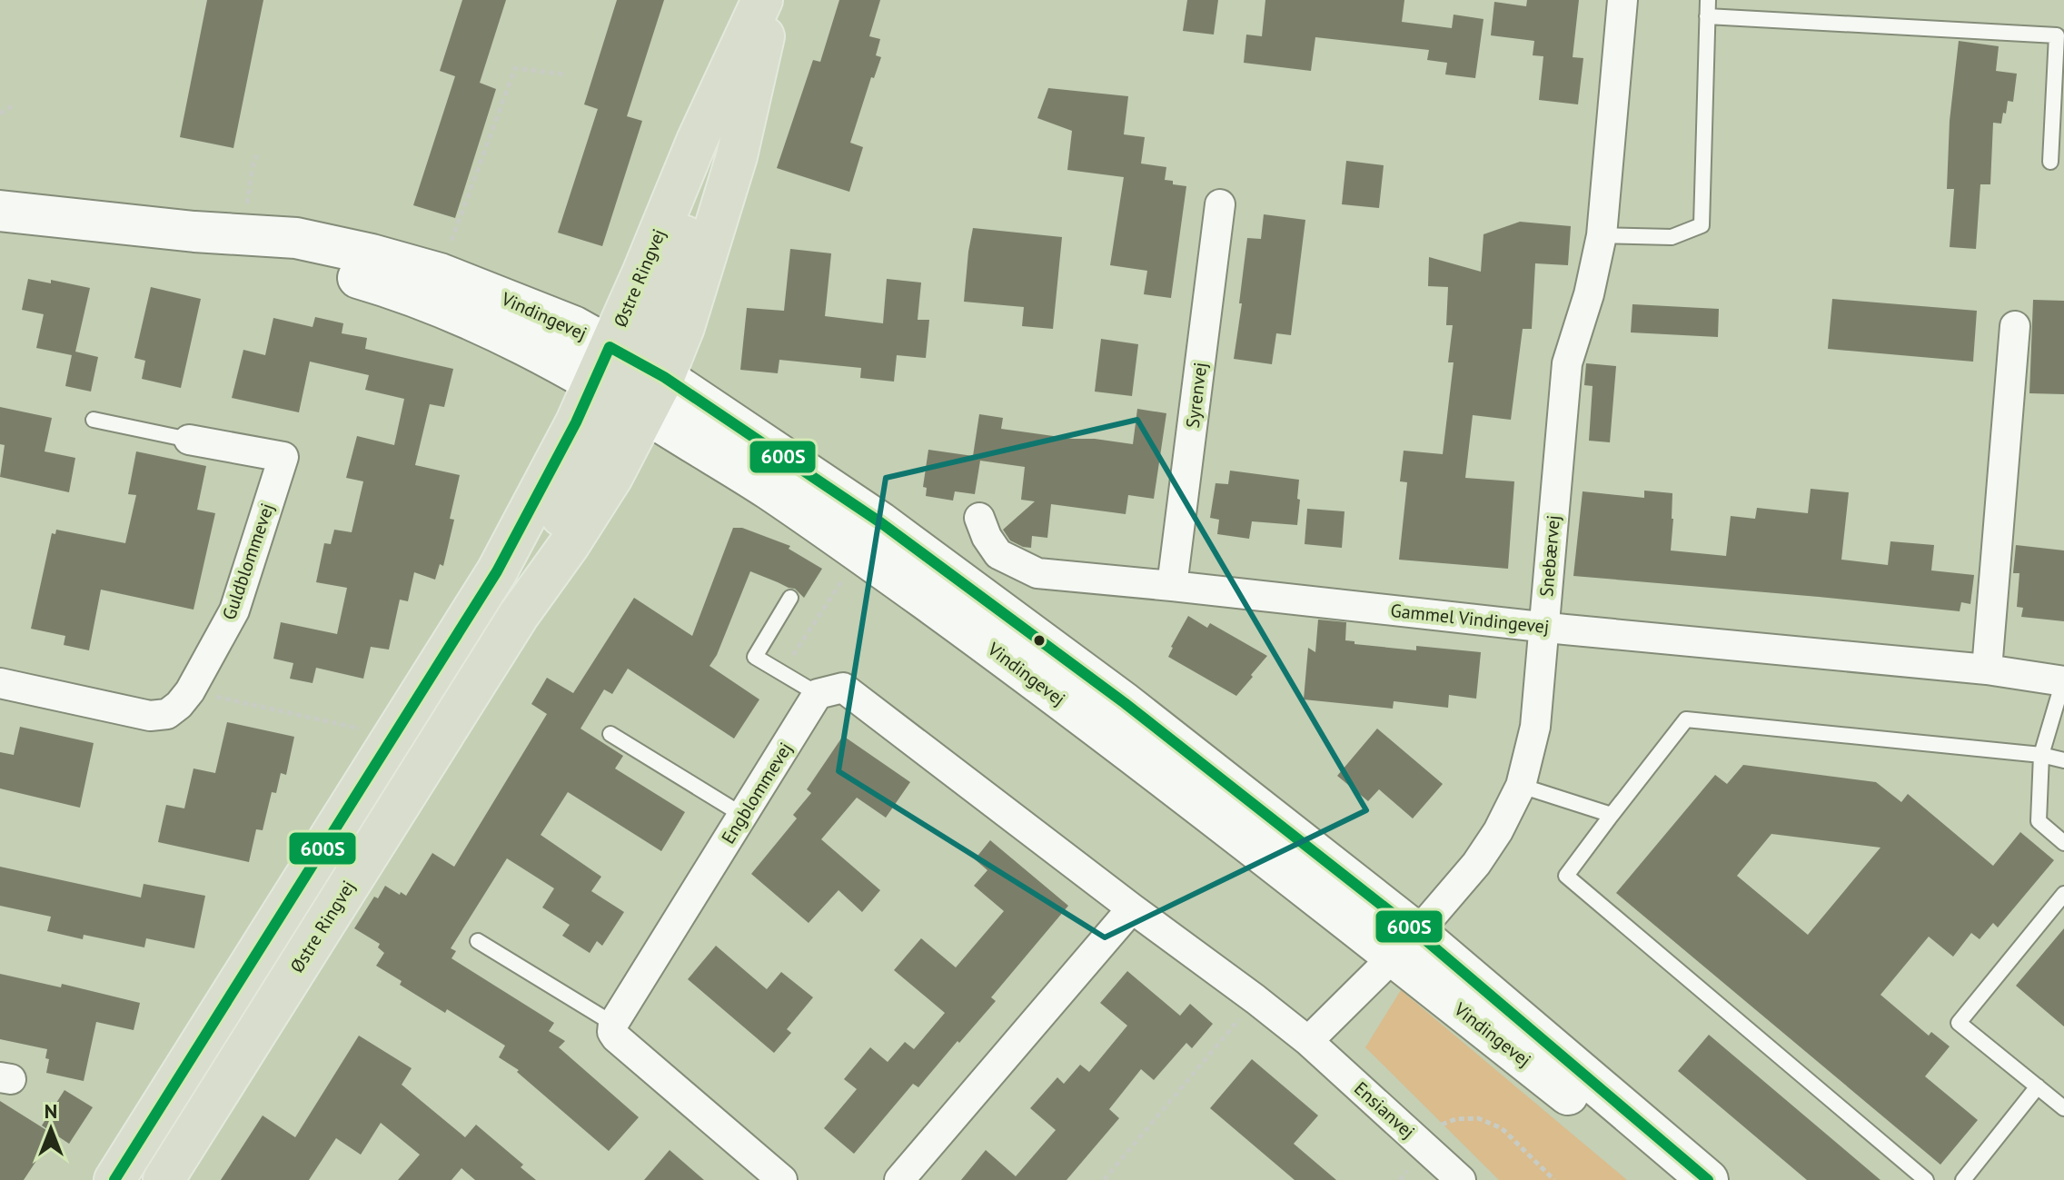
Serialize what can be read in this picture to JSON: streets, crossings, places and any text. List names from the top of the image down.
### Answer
{
  "streets": {
    "main road": ["Østre Ringvej", "Vindingevej"],
    "street": [
      "Syrenvej",
      "Snebærvej",
      "Guldblommevej",
      "Gammel Vindingevej",
      "Engblommevej",
      "Ensianvej"
    ]
  },
  "crossings": [
    ["Østre Ringvej", "Vindingevej"],
    ["Vindingevej", "Snebærvej"],
    ["Syrenvej", "Gammel Vindingevej"],
    ["Snebærvej", "Gammel Vindingevej"]
  ],
  "lines": ["transit line 600S"],
  "north": "top"
}
